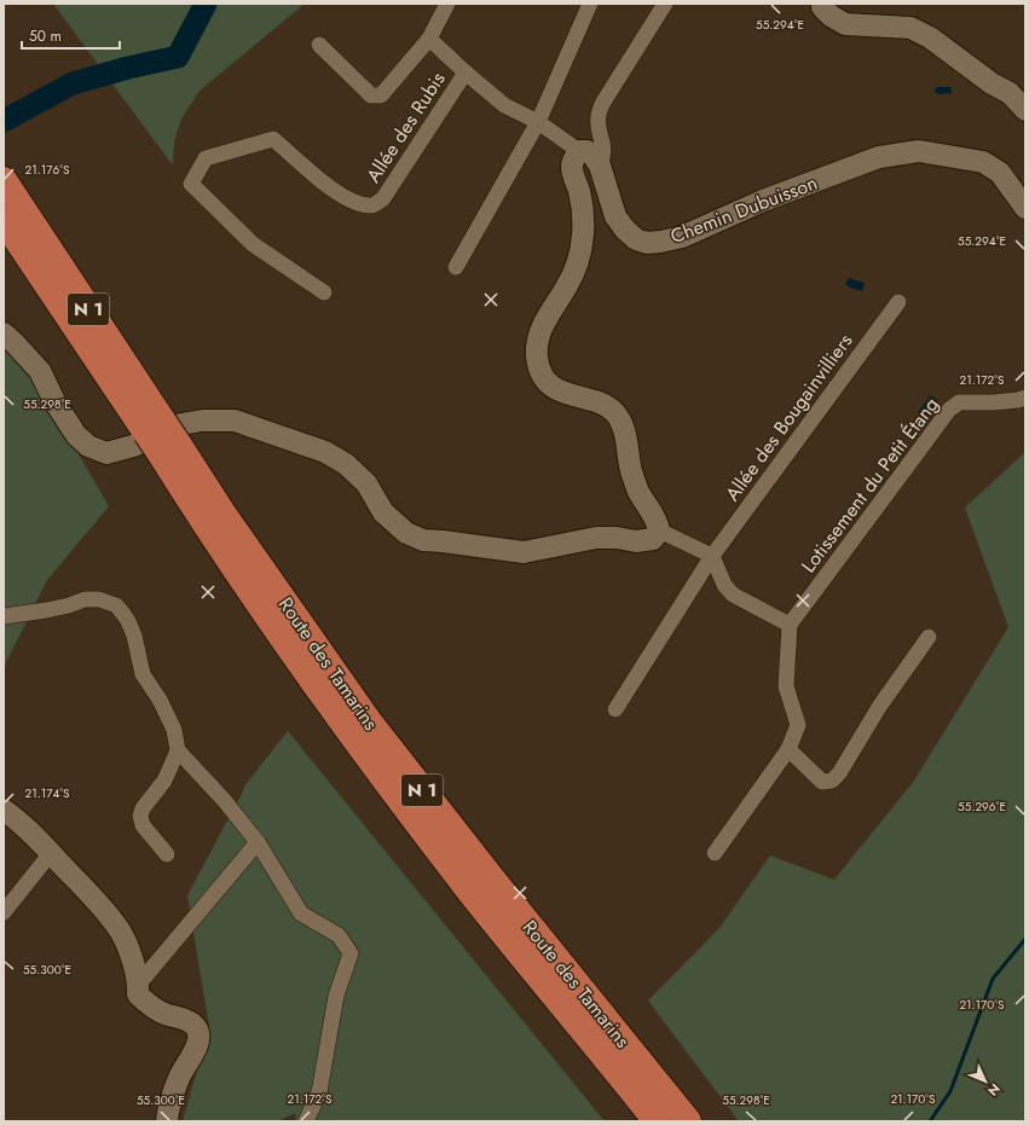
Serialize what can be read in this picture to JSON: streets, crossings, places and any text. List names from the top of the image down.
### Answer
{
  "streets": {
    "highway": ["N 1", "Route des Tamarins"],
    "main road": ["Chemin Dubuisson"],
    "street": ["Allée des Rubis", "Allée des Bougainvilliers", "Lotissement du Petit Étang"]
  },
  "scale_bar": "50 m",
  "north": "bottom right",
  "coordinates": [
    "55.294°E",
    "21.176°S",
    "21.172°S",
    "55.298°E",
    "21.174°S",
    "55.296°E",
    "55.300°E",
    "21.170°S"
  ]
}
